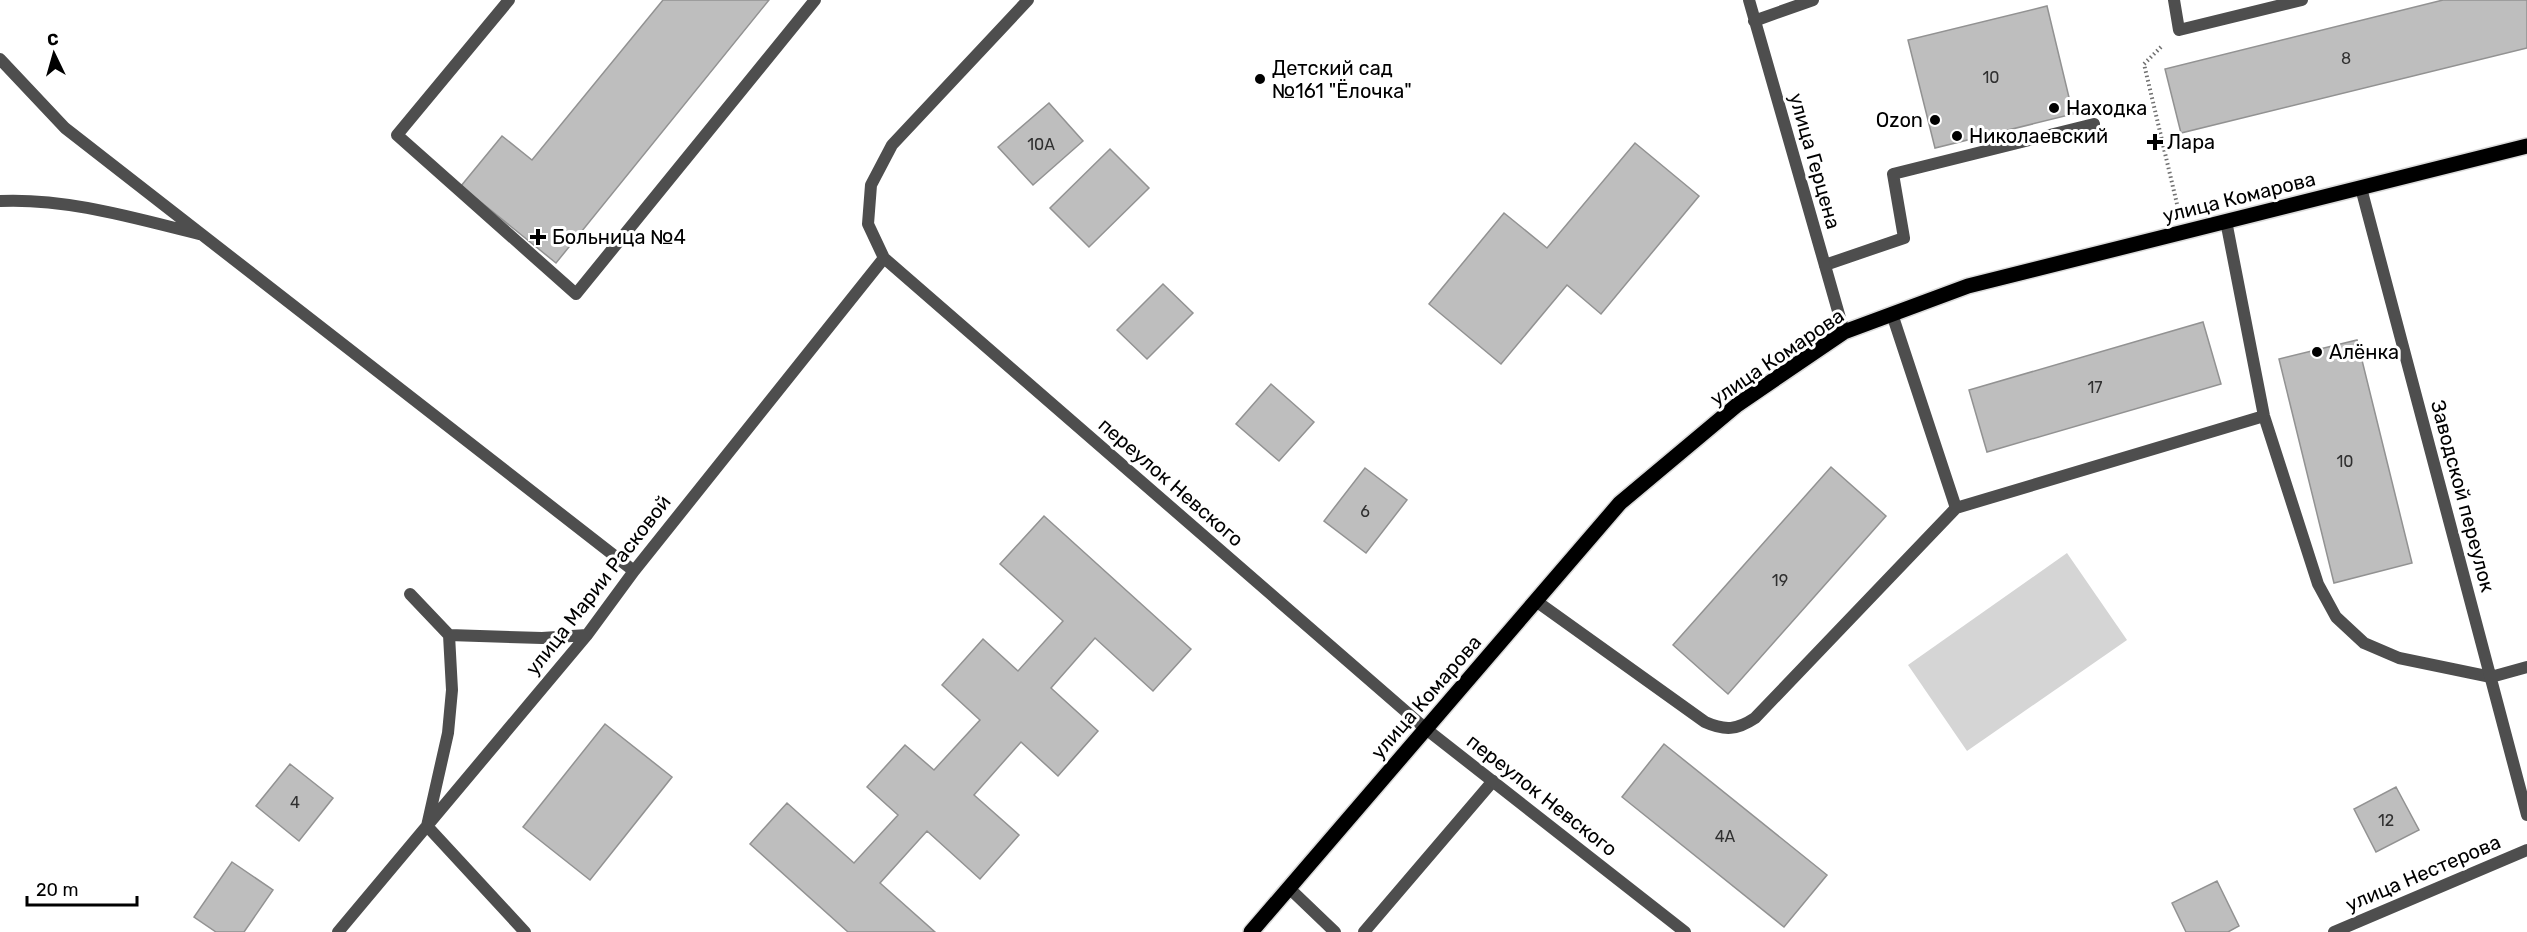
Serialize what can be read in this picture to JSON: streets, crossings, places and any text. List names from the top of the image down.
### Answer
{
  "streets": {
    "main road": ["улица Комарова"],
    "street": [
      "улица Герцена",
      "переулок Невского",
      "Заводской переулок",
      "улица Марии Расковой",
      "улица Нестерова"
    ]
  },
  "crossings": [
    ["улица Герцена", "улица Комарова"],
    ["улица Комарова", "переулок Невского"],
    ["улица Комарова", "Заводской переулок"],
    ["переулок Невского", "улица Марии Расковой"]
  ],
  "places": {
    "other": [
      "Детский сад №161 \"Ёлочка\"",
      "Находка",
      "Ozon",
      "Николаевский",
      "Алёнка"
    ],
    "health": ["Лара", "Больница №4"]
  },
  "house_numbers": [
    "8",
    "10",
    "10А",
    "17",
    "10",
    "6",
    "19",
    "4",
    "12",
    "4А"
  ],
  "scale_bar": "20 m",
  "north": "top"
}
